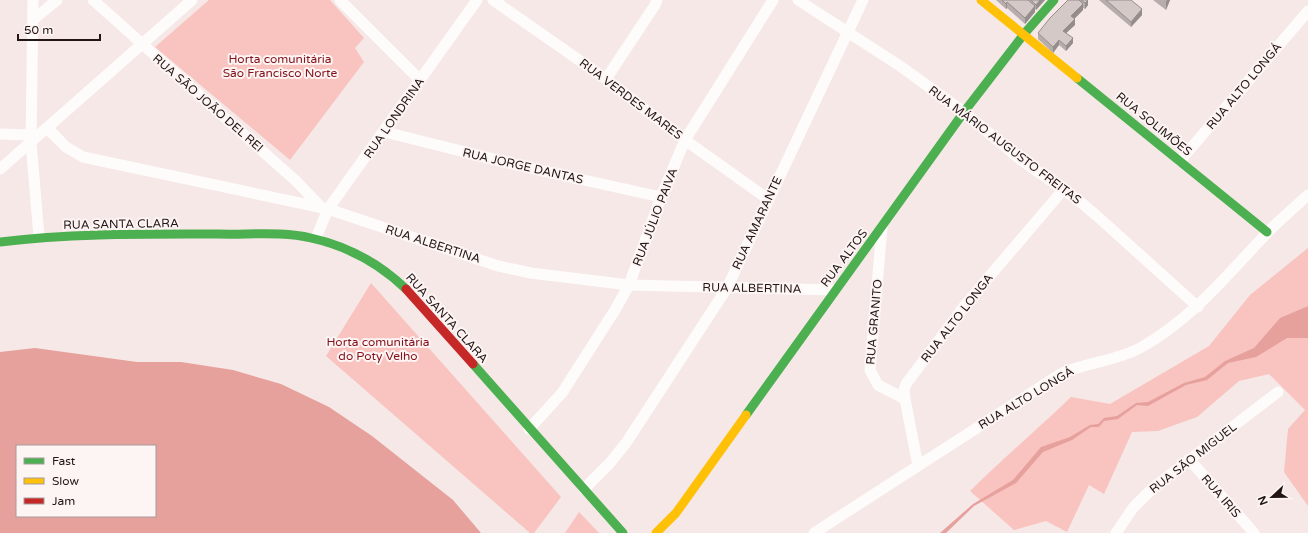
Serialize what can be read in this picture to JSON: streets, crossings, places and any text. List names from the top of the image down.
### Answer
{
  "streets": {
    "street": [
      "RUA ALTO LONGÁ",
      "RUA VERDES MARES",
      "RUA SÃO JOÃO DEL REI",
      "RUA LONDRINA",
      "RUA SOLIMÕES",
      "RUA MÁRIO AUGUSTO FREITAS",
      "RUA JORGE DANTAS",
      "RUA JÚLIO PAIVA",
      "RUA AMARANTE",
      "RUA SANTA CLARA",
      "RUA ALBERTINA",
      "RUA ALTOS",
      "RUA ALTO LONGA",
      "RUA GRANITO",
      "RUA SÃO MIGUEL",
      "RUA IRIS"
    ]
  },
  "crossings": [
    ["RUA ALTO LONGÁ", "RUA SOLIMÕES"],
    ["RUA ALTO LONGÁ", "RUA MÁRIO AUGUSTO FREITAS"],
    ["RUA ALTO LONGÁ", "RUA ALTO LONGA"],
    ["RUA VERDES MARES", "RUA JÚLIO PAIVA"],
    ["RUA VERDES MARES", "RUA AMARANTE"],
    ["RUA SÃO JOÃO DEL REI", "RUA LONDRINA"],
    ["RUA SÃO JOÃO DEL REI", "RUA ALBERTINA"],
    ["RUA LONDRINA", "RUA JORGE DANTAS"],
    ["RUA LONDRINA", "RUA SANTA CLARA"],
    ["RUA LONDRINA", "RUA ALBERTINA"],
    ["RUA SOLIMÕES", "RUA ALTOS"],
    ["RUA MÁRIO AUGUSTO FREITAS", "RUA AMARANTE"],
    ["RUA MÁRIO AUGUSTO FREITAS", "RUA ALTOS"],
    ["RUA MÁRIO AUGUSTO FREITAS", "RUA ALTO LONGA"],
    ["RUA JORGE DANTAS", "RUA JÚLIO PAIVA"],
    ["RUA JÚLIO PAIVA", "RUA SANTA CLARA"],
    ["RUA JÚLIO PAIVA", "RUA ALBERTINA"],
    ["RUA AMARANTE", "RUA SANTA CLARA"],
    ["RUA AMARANTE", "RUA ALBERTINA"],
    ["RUA ALBERTINA", "RUA ALTOS"],
    ["RUA ALTOS", "RUA GRANITO"],
    ["RUA ALTO LONGA", "RUA GRANITO"],
    ["RUA SÃO MIGUEL", "RUA IRIS"]
  ],
  "parks": ["Horta comunitária São Francisco Norte", "Horta comunitária do Poty Velho"],
  "legend": ["Fast", "Slow", "Jam"],
  "scale_bar": "50 m",
  "north": "left"
}
